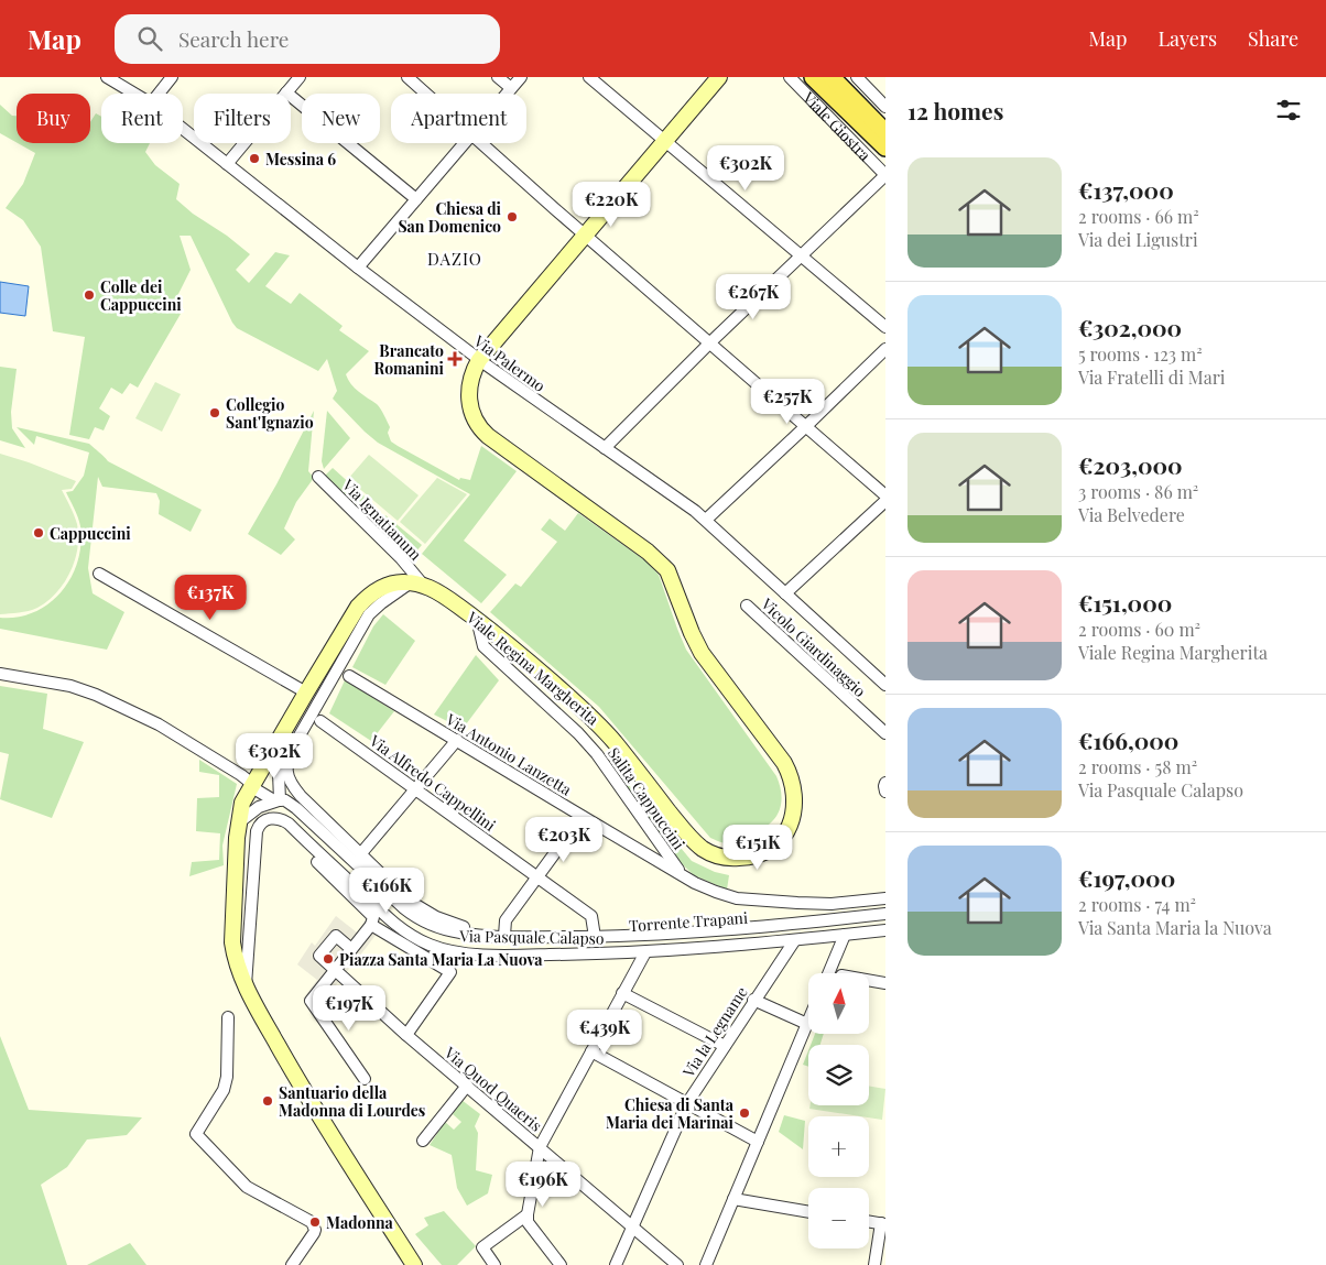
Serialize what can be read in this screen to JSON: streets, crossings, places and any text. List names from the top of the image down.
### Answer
{
  "streets": {
    "main road": ["Viale Giostra", "Viale Regina Margherita"],
    "street": [
      "Via Palermo",
      "Via Ignatianum",
      "Vicolo Giardinaggio",
      "Via Antonio Lanzetta",
      "Via Alfredo Cappellini",
      "Salita Cappuccini",
      "Torrente Trapani",
      "Via Pasquale Calapso",
      "Via la Legname",
      "Via Quod Quaeris"
    ]
  },
  "crossings": [
    ["Via Palermo", "Viale Regina Margherita"],
    ["Via Ignatianum", "Viale Regina Margherita"],
    ["Viale Regina Margherita", "Salita Cappuccini"],
    ["Via Antonio Lanzetta", "Salita Cappuccini"],
    ["Via Pasquale Calapso", "Via la Legname"],
    ["Via la Legname", "Via Quod Quaeris"]
  ],
  "districts": ["DAZIO"],
  "places": {
    "other": [
      "Messina 6",
      "Chiesa di San Domenico",
      "Colle dei Cappuccini",
      "Collegio Sant'Ignazio",
      "Cappuccini",
      "Piazza Santa Maria La Nuova",
      "Santuario della Madonna di Lourdes",
      "Chiesa di Santa Maria dei Marinai",
      "Madonna"
    ],
    "health": ["Brancato Romanini"]
  },
  "north": "top",
  "page": {
    "header": "Map",
    "search": "Search here",
    "nav": ["Map", "Layers", "Share"],
    "heading": "12 homes",
    "chip": [
      "Buy",
      "Rent",
      "Filters",
      "New",
      "Apartment"
    ],
    "list": [
      {
        "name": "€137,000",
        "note": "2 rooms · 66 m² · Via dei Ligustri"
      },
      {
        "name": "€302,000",
        "note": "5 rooms · 123 m² · Via Fratelli di Mari"
      },
      {
        "name": "€203,000",
        "note": "3 rooms · 86 m² · Via Belvedere"
      },
      {
        "name": "€151,000",
        "note": "2 rooms · 60 m² · Viale Regina Margherita"
      },
      {
        "name": "€166,000",
        "note": "2 rooms · 58 m² · Via Pasquale Calapso"
      },
      {
        "name": "€197,000",
        "note": "2 rooms · 74 m² · Via Santa Maria la Nuova"
      }
    ],
    "price": [
      "€302K",
      "€220K",
      "€267K",
      "€257K",
      "€137K",
      "€302K",
      "€203K",
      "€151K",
      "€166K",
      "€197K",
      "€439K",
      "€196K"
    ],
    "map_buttons": ["+", "−"]
  }
}
